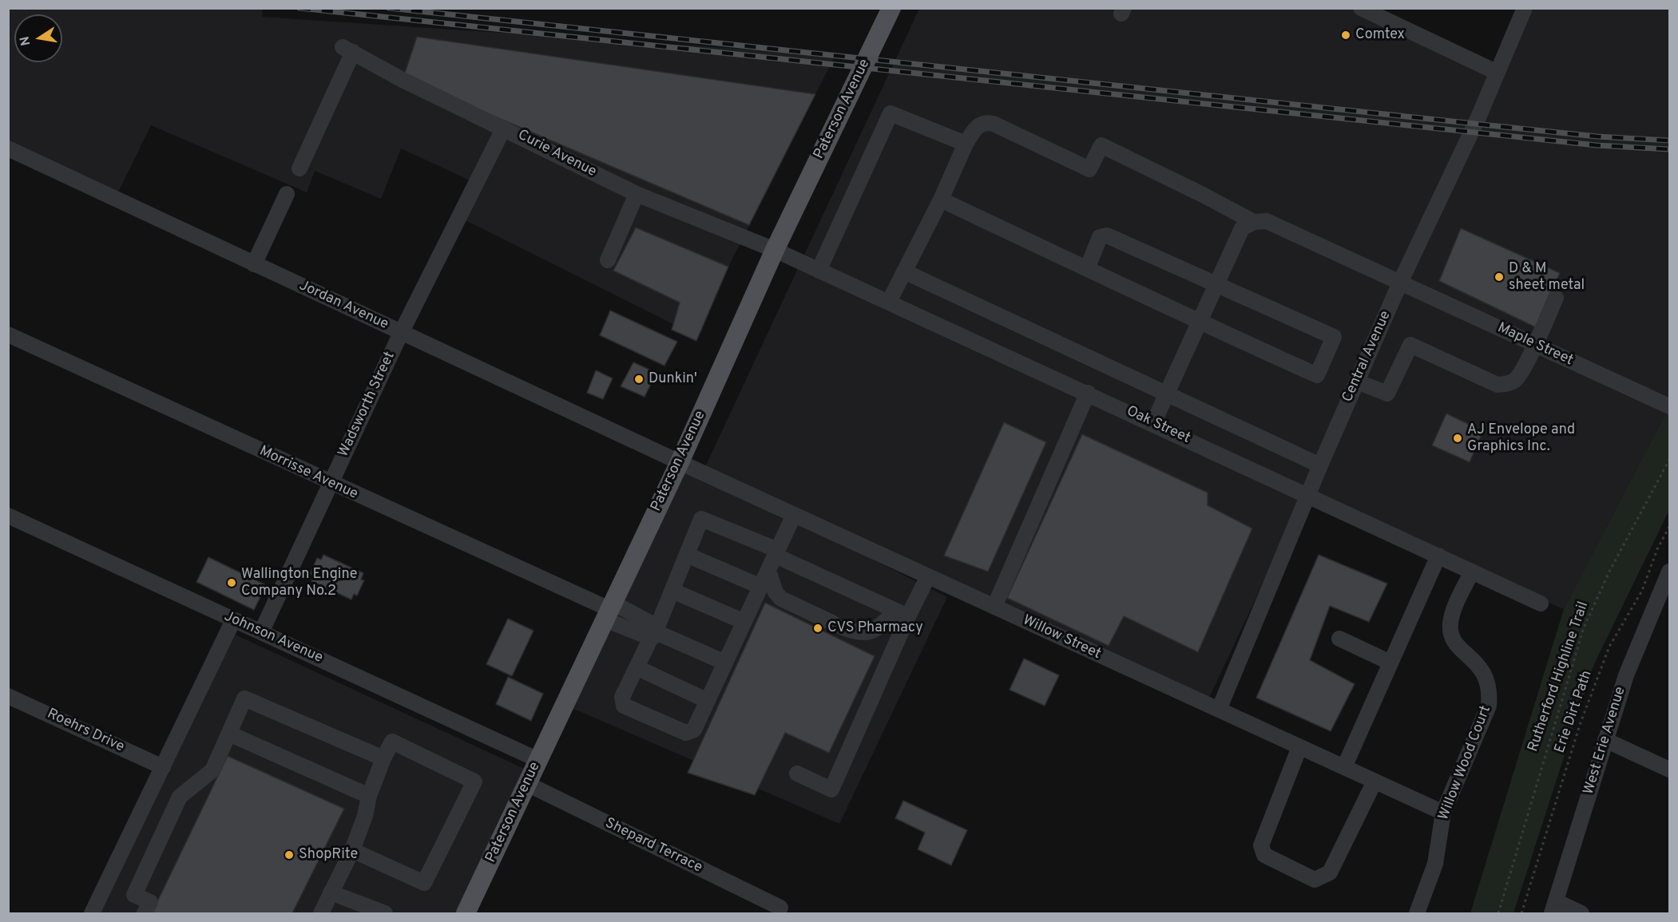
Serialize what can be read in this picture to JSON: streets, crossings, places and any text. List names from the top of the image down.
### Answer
{
  "streets": {
    "main road": ["Paterson Avenue"],
    "street": [
      "Curie Avenue",
      "Jordan Avenue",
      "Maple Street",
      "Central Avenue",
      "Wadsworth Street",
      "Oak Street",
      "Morrisse Avenue",
      "Johnson Avenue",
      "Willow Street",
      "Roehrs Drive",
      "West Erie Avenue",
      "Willow Wood Court",
      "Shepard Terrace"
    ],
    "path": ["Rutherford Highline Trail", "Erie Dirt Path"]
  },
  "crossings": [
    ["Paterson Avenue", "Curie Avenue"],
    ["Paterson Avenue", "Jordan Avenue"],
    ["Paterson Avenue", "Oak Street"],
    ["Paterson Avenue", "Morrisse Avenue"],
    ["Paterson Avenue", "Johnson Avenue"],
    ["Paterson Avenue", "Willow Street"],
    ["Paterson Avenue", "Shepard Terrace"],
    ["Curie Avenue", "Wadsworth Street"],
    ["Curie Avenue", "Oak Street"],
    ["Jordan Avenue", "Wadsworth Street"],
    ["Jordan Avenue", "Willow Street"],
    ["Maple Street", "Central Avenue"],
    ["Central Avenue", "Oak Street"],
    ["Central Avenue", "Willow Street"],
    ["Wadsworth Street", "Morrisse Avenue"],
    ["Wadsworth Street", "Johnson Avenue"],
    ["Oak Street", "Willow Wood Court"],
    ["Willow Street", "Willow Wood Court"]
  ],
  "places": [
    "Comtex",
    "D & M sheet metal",
    "Dunkin'",
    "AJ Envelope and Graphics Inc.",
    "Wallington Engine Company No.2",
    "CVS Pharmacy",
    "ShopRite"
  ],
  "north": "left"
}
